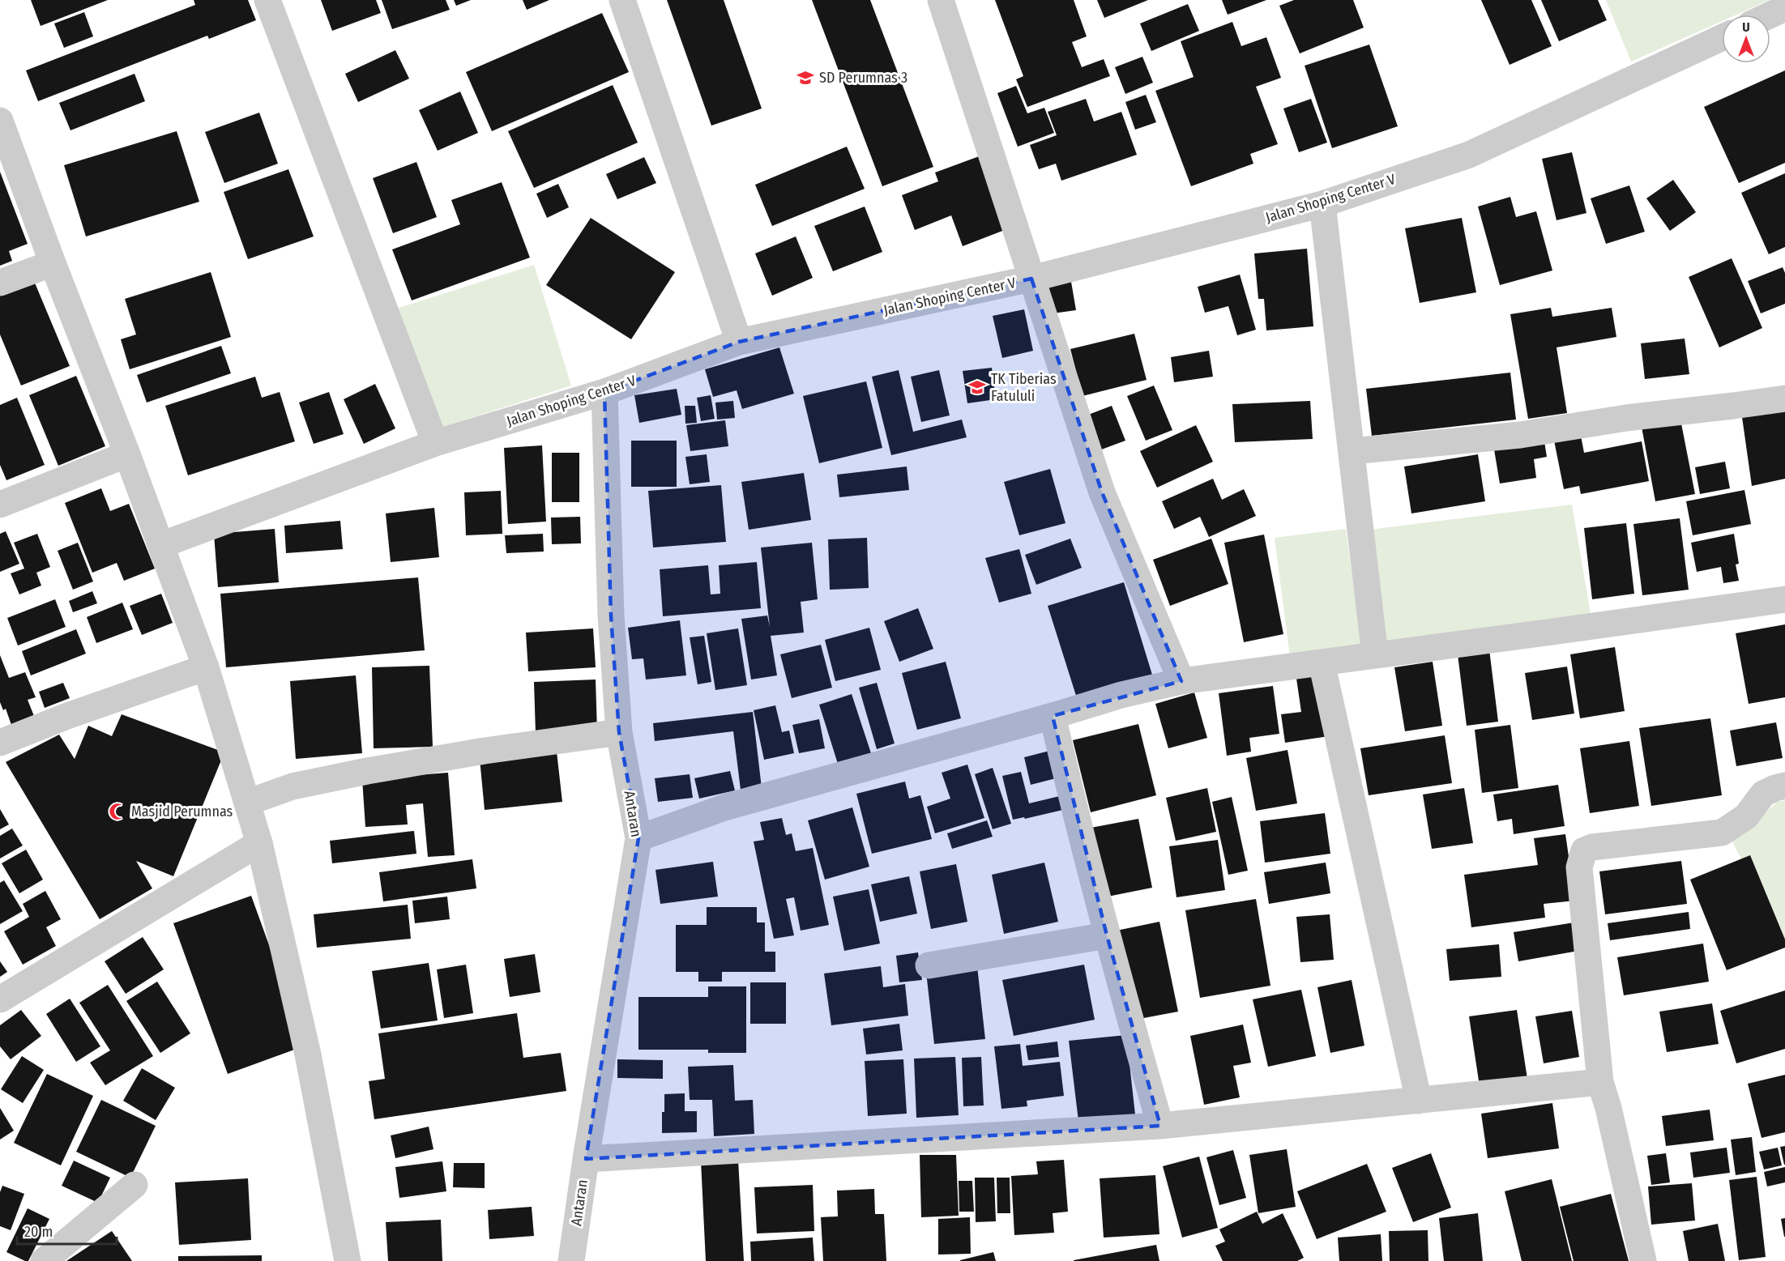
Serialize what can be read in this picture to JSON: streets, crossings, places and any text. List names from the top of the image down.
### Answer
{
  "streets": {
    "street": ["Jalan Shoping Center V", "Antaran"]
  },
  "crossings": [
    ["Jalan Shoping Center V", "Antaran"]
  ],
  "places": {
    "school or university": ["SD Perumnas 3", "TK Tiberias Fatululi"],
    "mosque": ["Masjid Perumnas"]
  },
  "scale_bar": "20 m",
  "north": "top"
}
